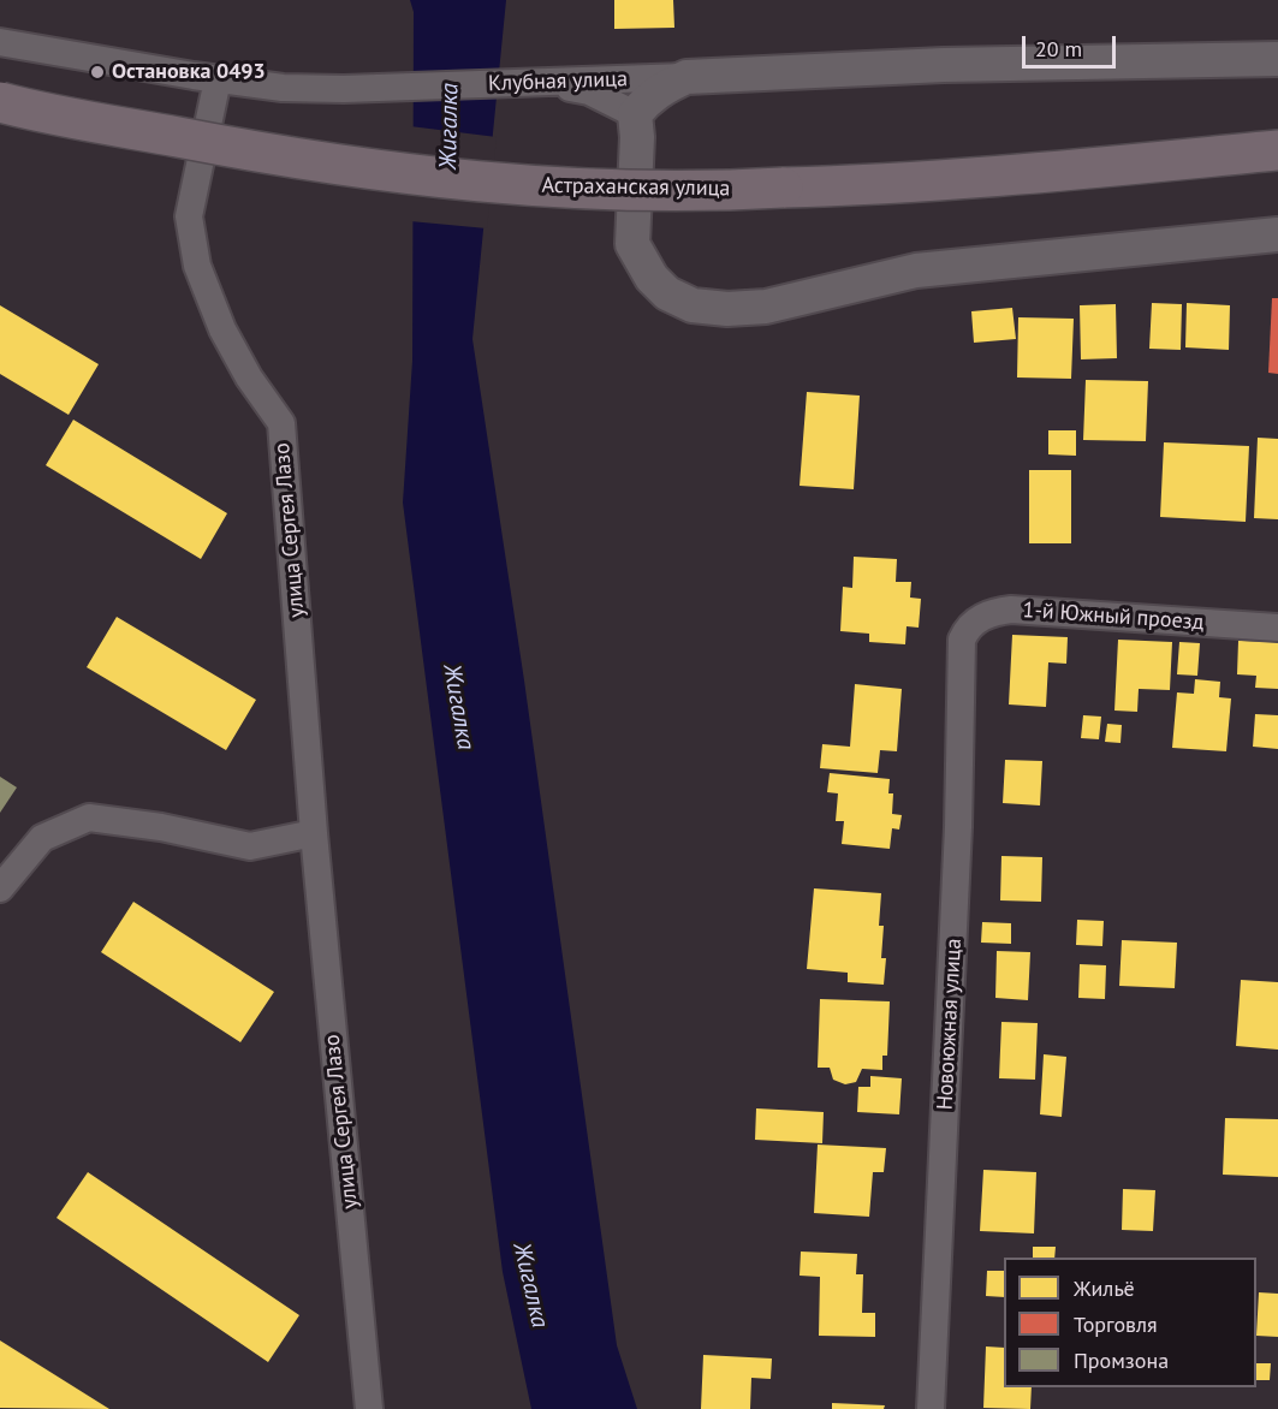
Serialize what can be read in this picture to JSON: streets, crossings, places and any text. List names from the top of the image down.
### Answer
{
  "streets": {
    "main road": ["Астраханская улица"],
    "street": [
      "Клубная улица",
      "улица Сергея Лазо",
      "1-й Южный проезд",
      "Новоюжная улица"
    ]
  },
  "crossings": [
    ["Клубная улица", "улица Сергея Лазо"],
    ["1-й Южный проезд", "Новоюжная улица"]
  ],
  "water": ["Жигалка"],
  "places": ["Остановка 0493"],
  "legend": ["Жильё", "Торговля", "Промзона"],
  "scale_bar": "20 m"
}
